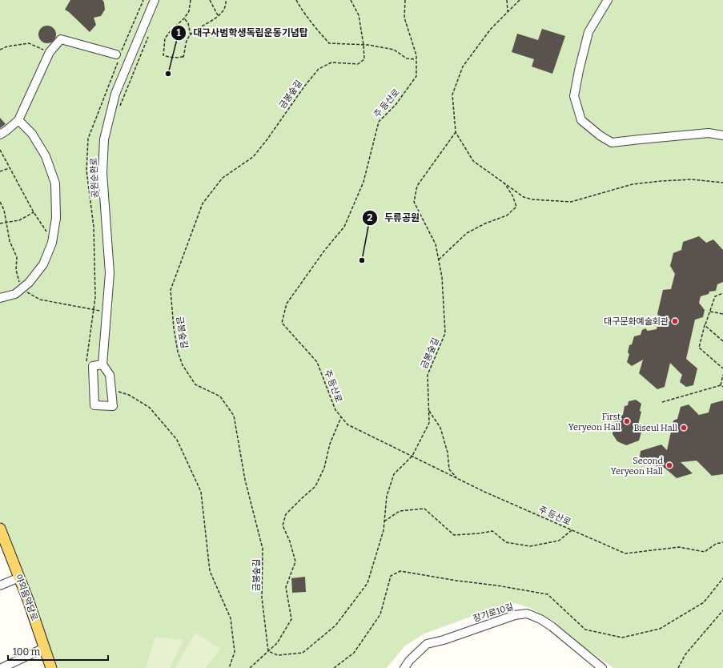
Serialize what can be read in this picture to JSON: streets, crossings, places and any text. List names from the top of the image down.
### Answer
{
  "streets": {
    "main road": ["야외음악당로"],
    "street": ["공원순환로", "장기로10길"],
    "path": ["금봉숲길", "주 등산로"]
  },
  "crossings": [
    ["금봉숲길", "주 등산로"]
  ],
  "places": [
    "대구사범학생독립운동기념탑",
    "두류공원",
    "대구문화예술회관",
    "First Yeryeon Hall",
    "Biseul Hall",
    "Second Yeryeon Hall"
  ],
  "scale_bar": "100 m"
}
